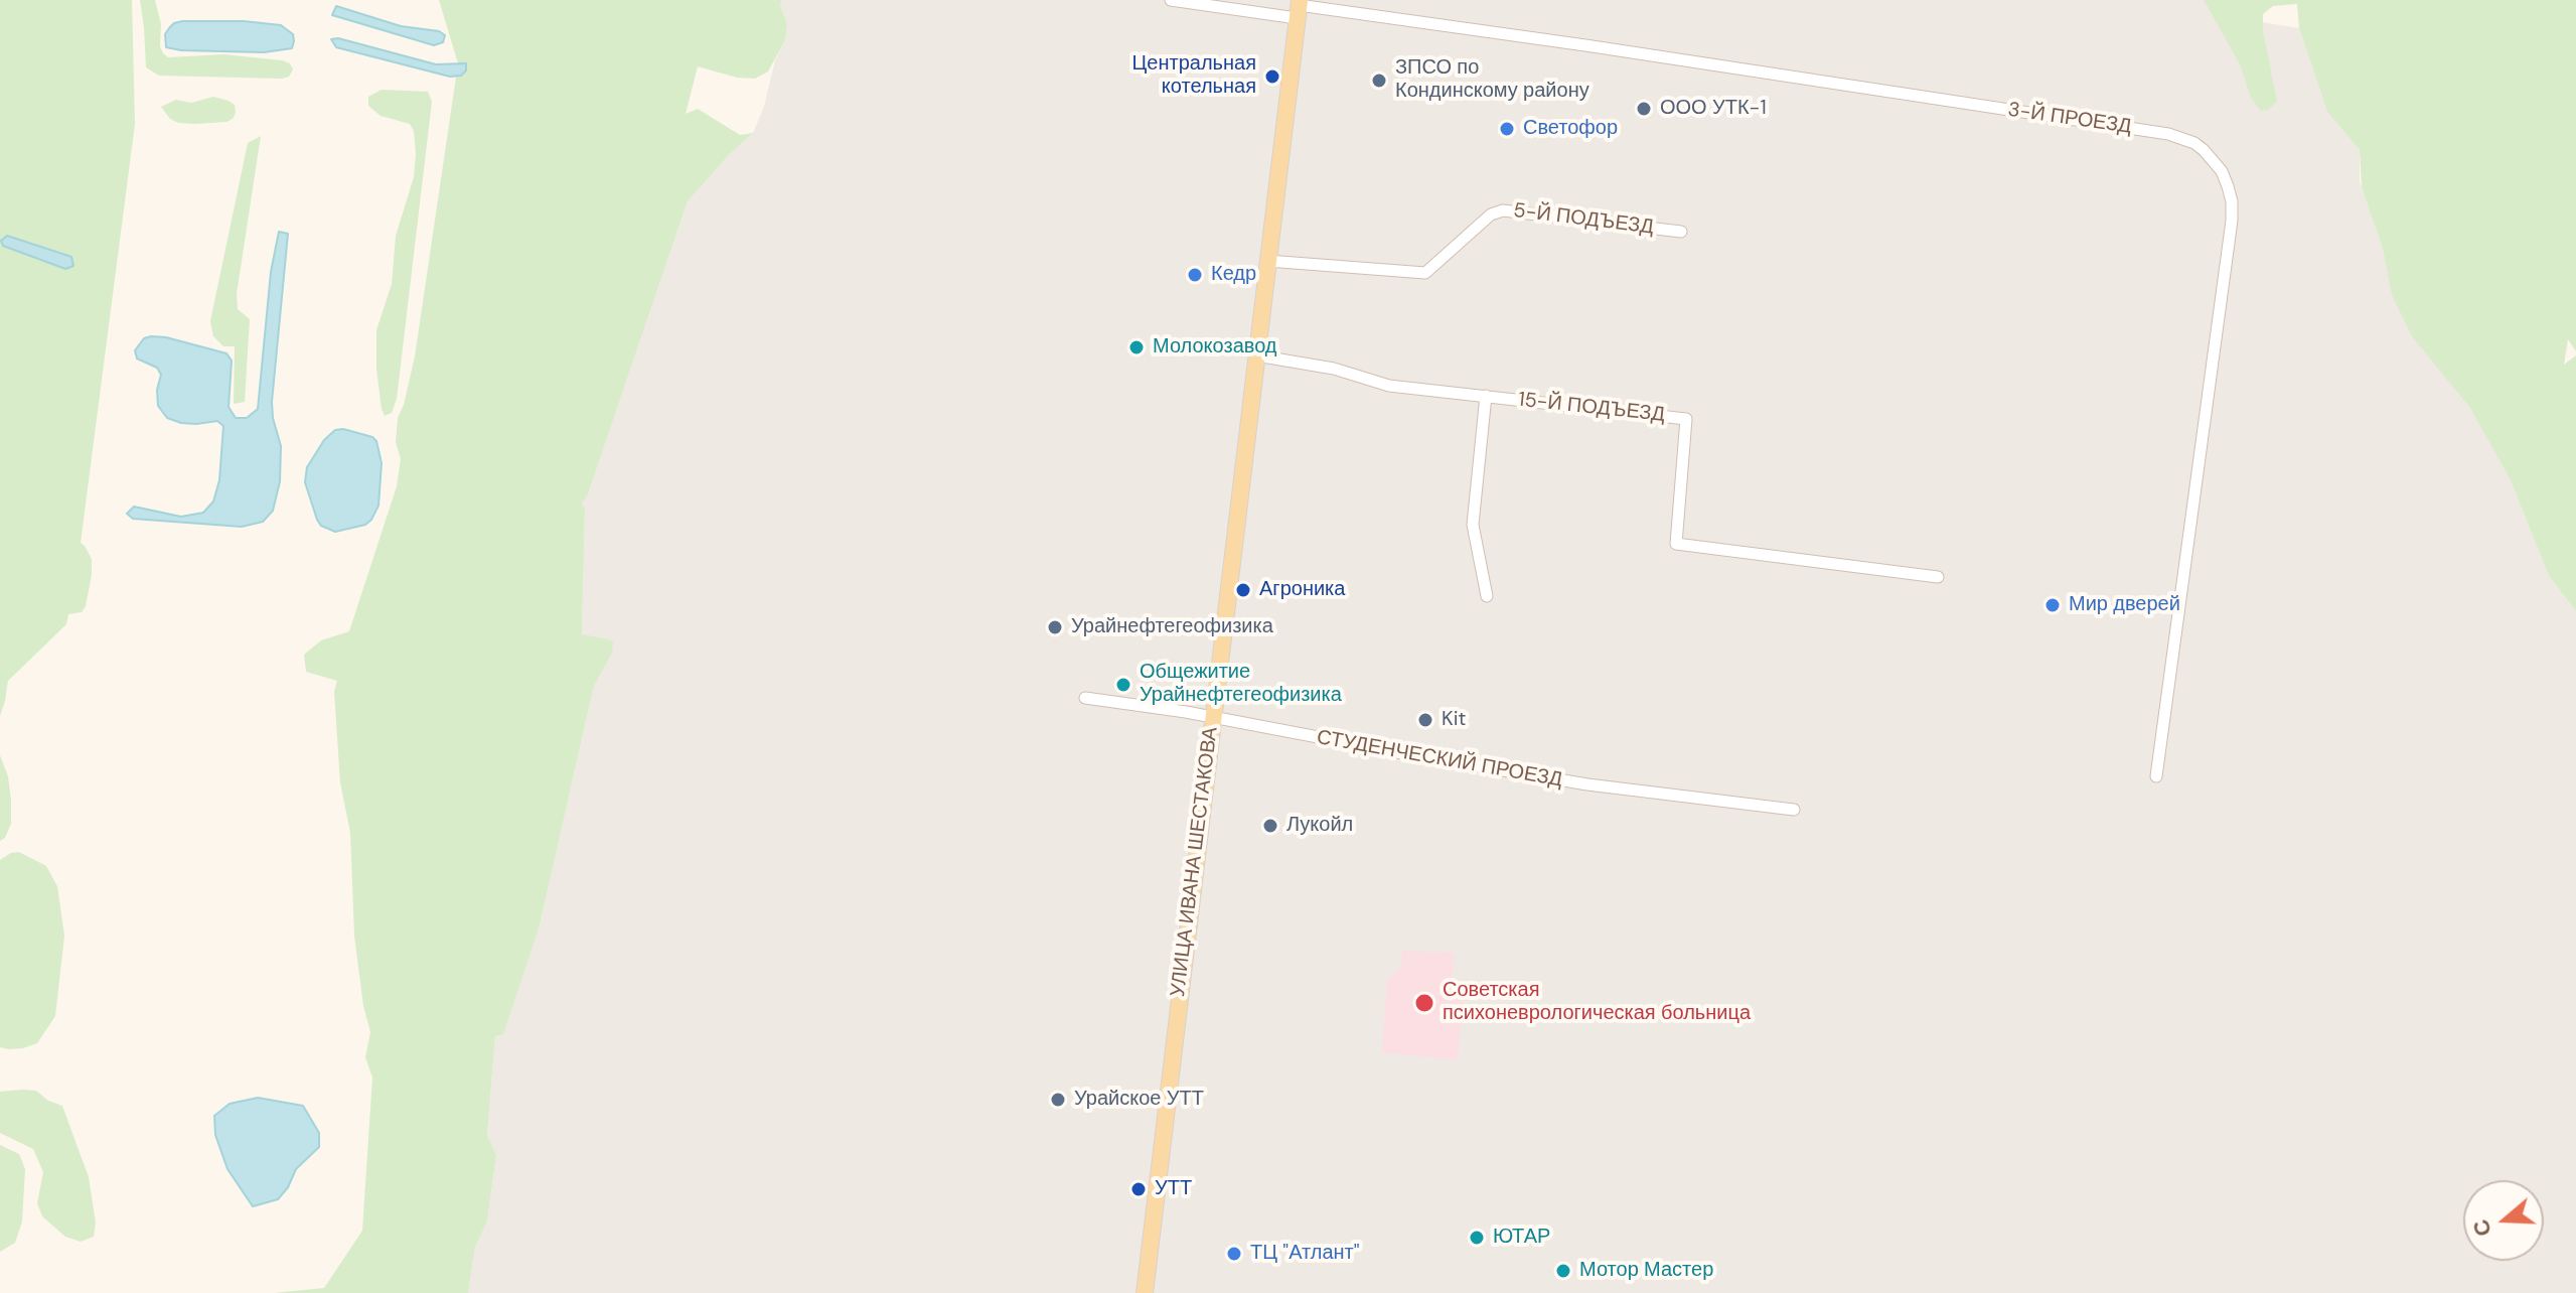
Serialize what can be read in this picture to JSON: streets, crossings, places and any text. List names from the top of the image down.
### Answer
{
  "streets": {
    "main road": ["УЛИЦА ИВАНА ШЕСТАКОВА"],
    "street": [
      "3-Й ПРОЕЗД",
      "5-Й ПОДЪЕЗД",
      "15-Й ПОДЪЕЗД",
      "СТУДЕНЧЕСКИЙ ПРОЕЗД"
    ]
  },
  "crossings": [
    ["3-Й ПРОЕЗД", "УЛИЦА ИВАНА ШЕСТАКОВА"],
    ["5-Й ПОДЪЕЗД", "УЛИЦА ИВАНА ШЕСТАКОВА"],
    ["15-Й ПОДЪЕЗД", "УЛИЦА ИВАНА ШЕСТАКОВА"],
    ["СТУДЕНЧЕСКИЙ ПРОЕЗД", "УЛИЦА ИВАНА ШЕСТАКОВА"]
  ],
  "places": [
    "Центральная котельная",
    "ЗПСО по Кондинскому району",
    "ООО УТК-1",
    "Светофор",
    "Кедр",
    "Молокозавод",
    "Агроника",
    "Мир дверей",
    "Урайнефтегеофизика",
    "Общежитие Урайнефтегеофизика",
    "Kit",
    "Лукойл",
    "Советская психоневрологическая больница",
    "Урайское УТТ",
    "УТТ",
    "ЮТАР",
    "ТЦ \"Атлант\"",
    "Мотор Мастер"
  ],
  "north": "left"
}
